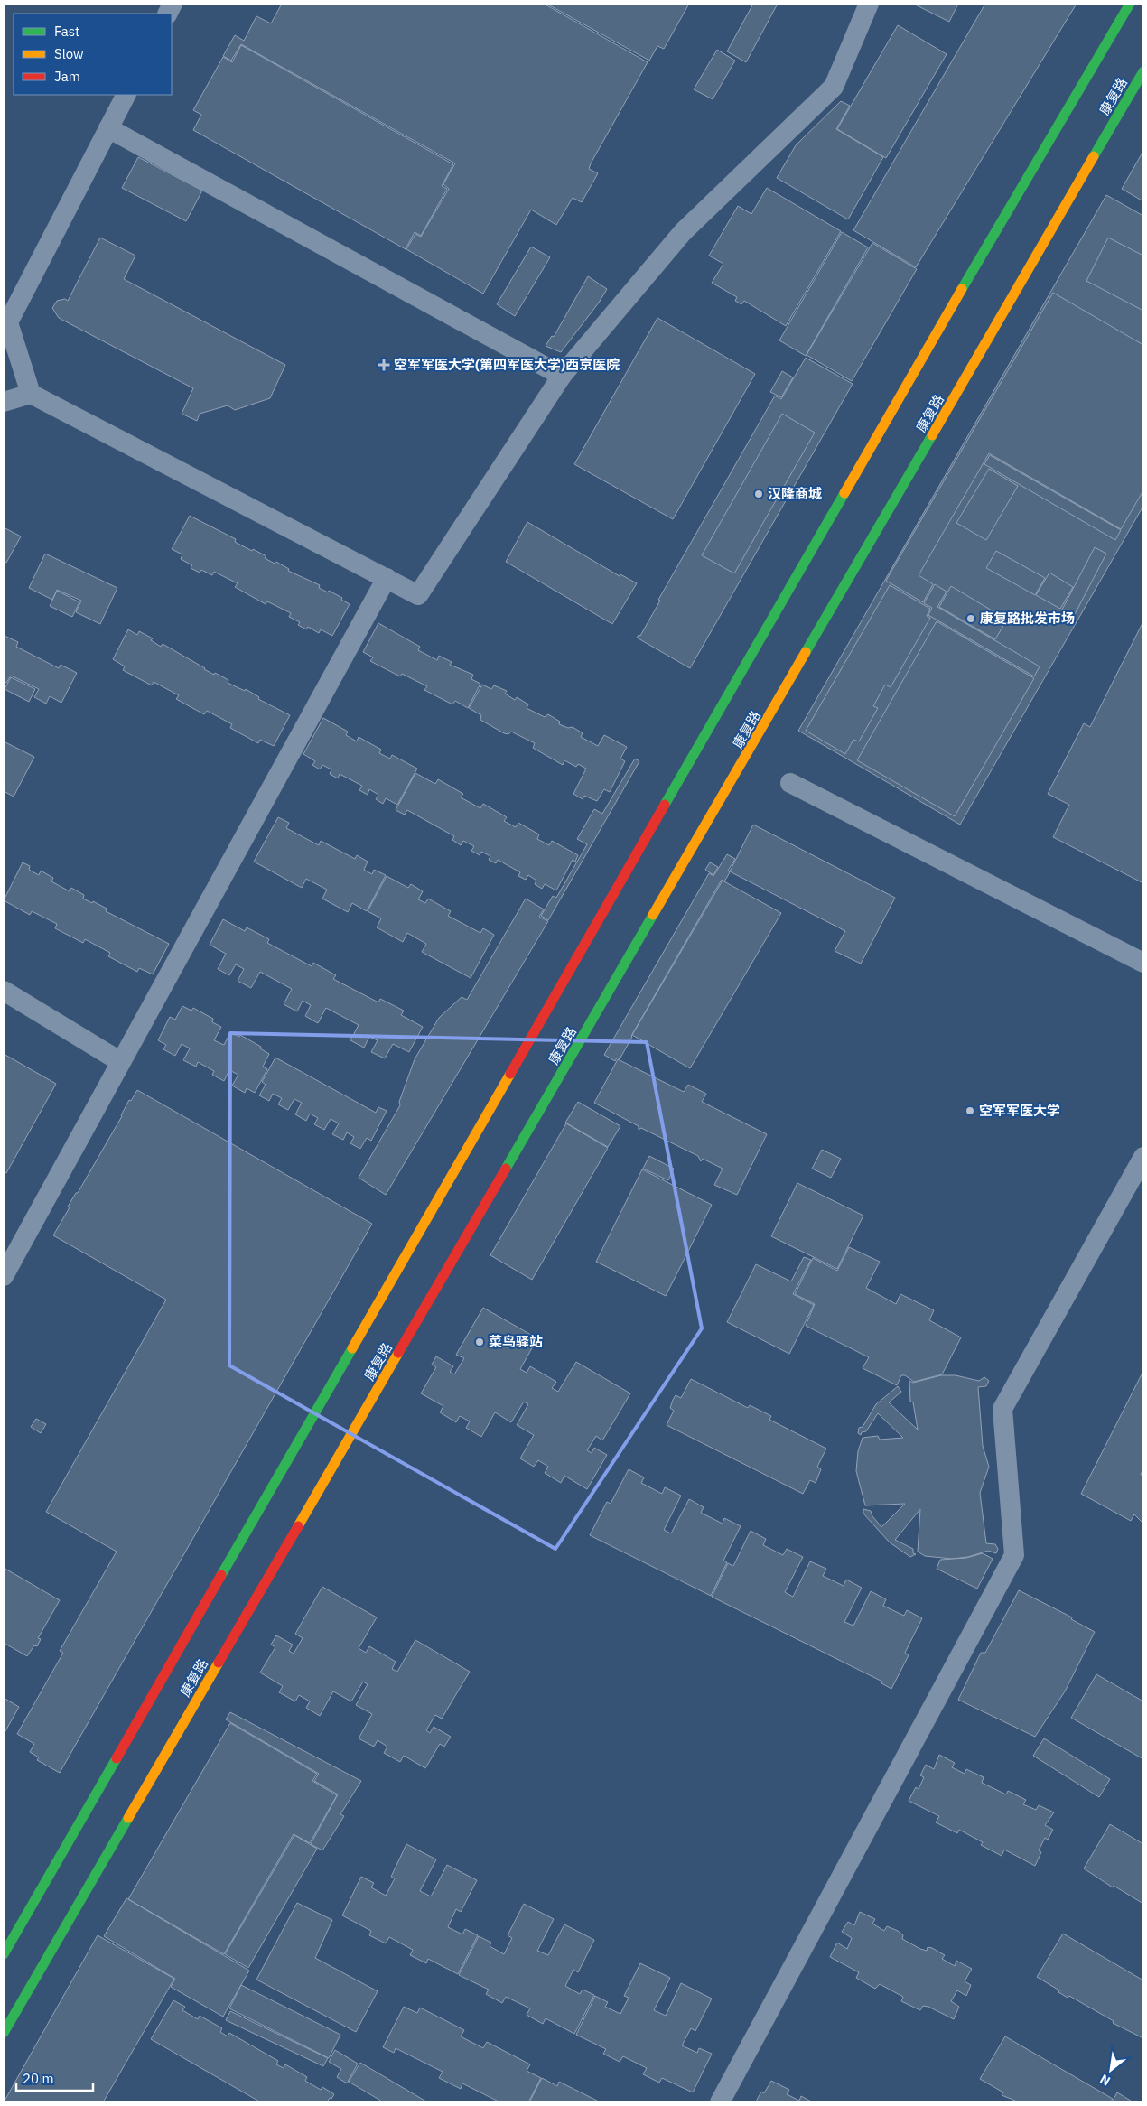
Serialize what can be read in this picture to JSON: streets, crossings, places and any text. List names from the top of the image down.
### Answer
{
  "streets": {
    "main road": ["康复路"]
  },
  "places": {
    "health": ["空军军医大学(第四军医大学)西京医院"],
    "other": [
      "汉隆商城",
      "康复路批发市场",
      "空军军医大学",
      "菜鸟驿站"
    ]
  },
  "legend": ["Fast", "Slow", "Jam"],
  "scale_bar": "20 m",
  "north": "bottom left"
}
